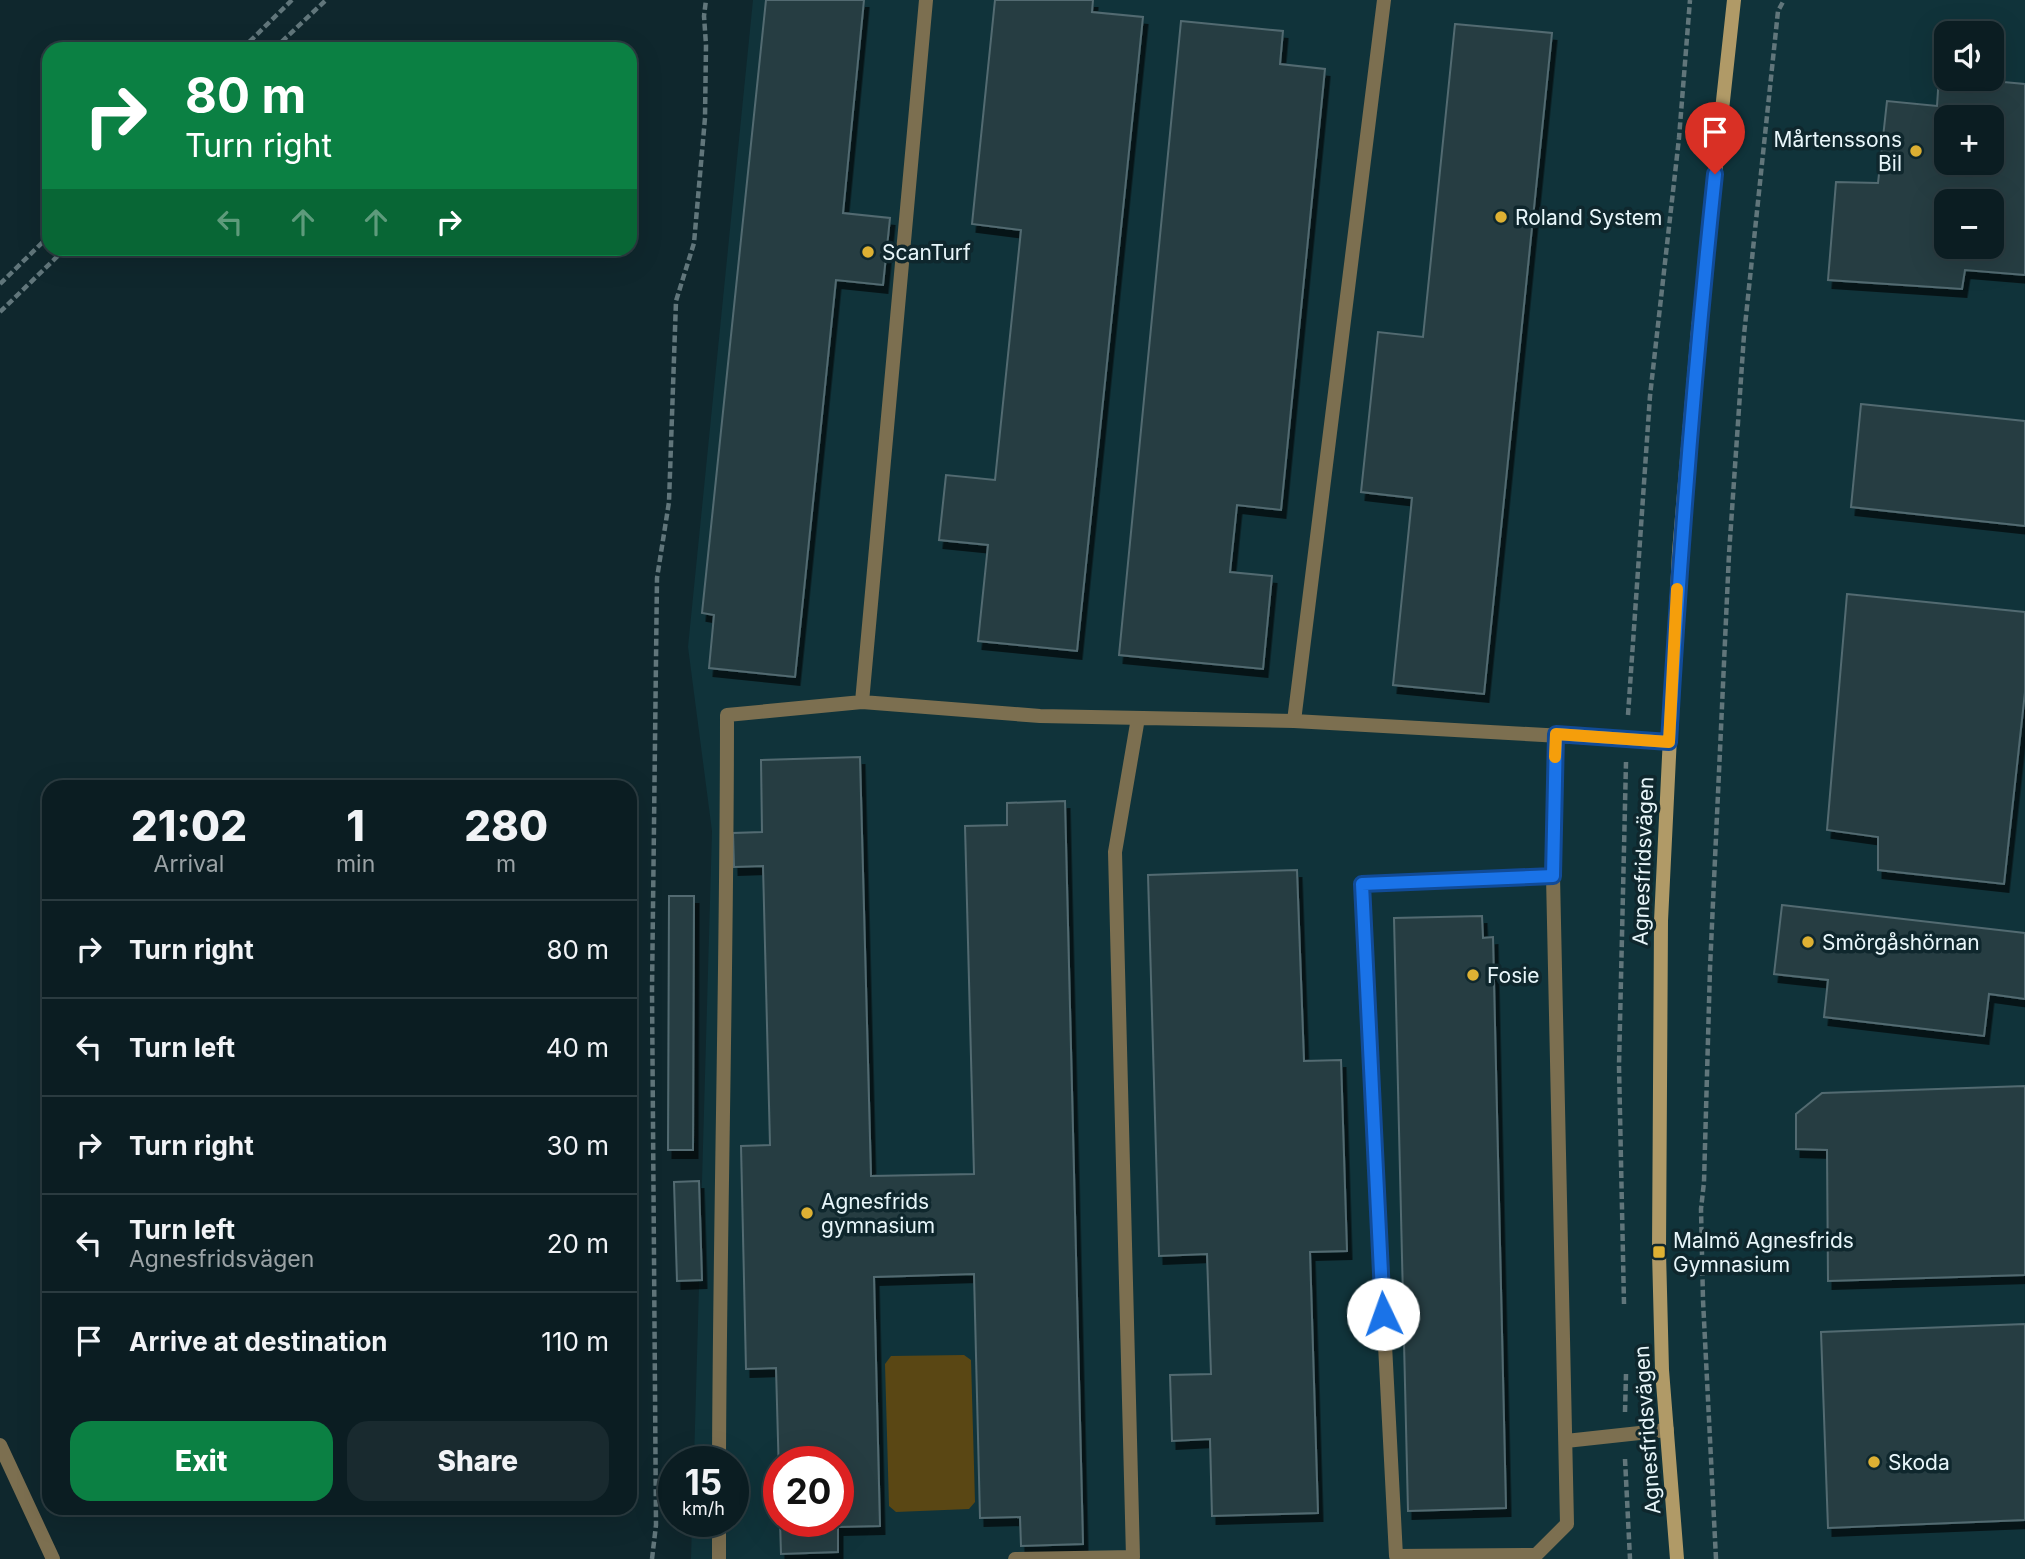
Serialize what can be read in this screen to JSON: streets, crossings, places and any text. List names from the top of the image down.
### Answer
{
  "streets": {
    "main road": ["Agnesfridsvägen"]
  },
  "places": {
    "other": [
      "Mårtenssons Bil",
      "Roland System",
      "ScanTurf",
      "Smörgåshörnan",
      "Fosie",
      "Agnesfrids gymnasium",
      "Skoda"
    ],
    "transit": ["Malmö Agnesfrids Gymnasium"]
  },
  "page": {
    "map_buttons": ["+", "−"],
    "turn": ["80 m", "Turn right"],
    "eta": [
      "21:02",
      "Arrival",
      "1",
      "min",
      "280",
      "m"
    ],
    "list": [
      {
        "name": "Turn right",
        "value": "80 m"
      },
      {
        "name": "Turn left",
        "value": "40 m"
      },
      {
        "name": "Turn right",
        "value": "30 m"
      },
      {
        "name": "Turn left",
        "note": "Agnesfridsvägen",
        "value": "20 m"
      },
      {
        "name": "Arrive at destination",
        "value": "110 m"
      }
    ],
    "buttons": ["Exit", "Share"],
    "speed": "15 km/h",
    "limit": "20"
  }
}
